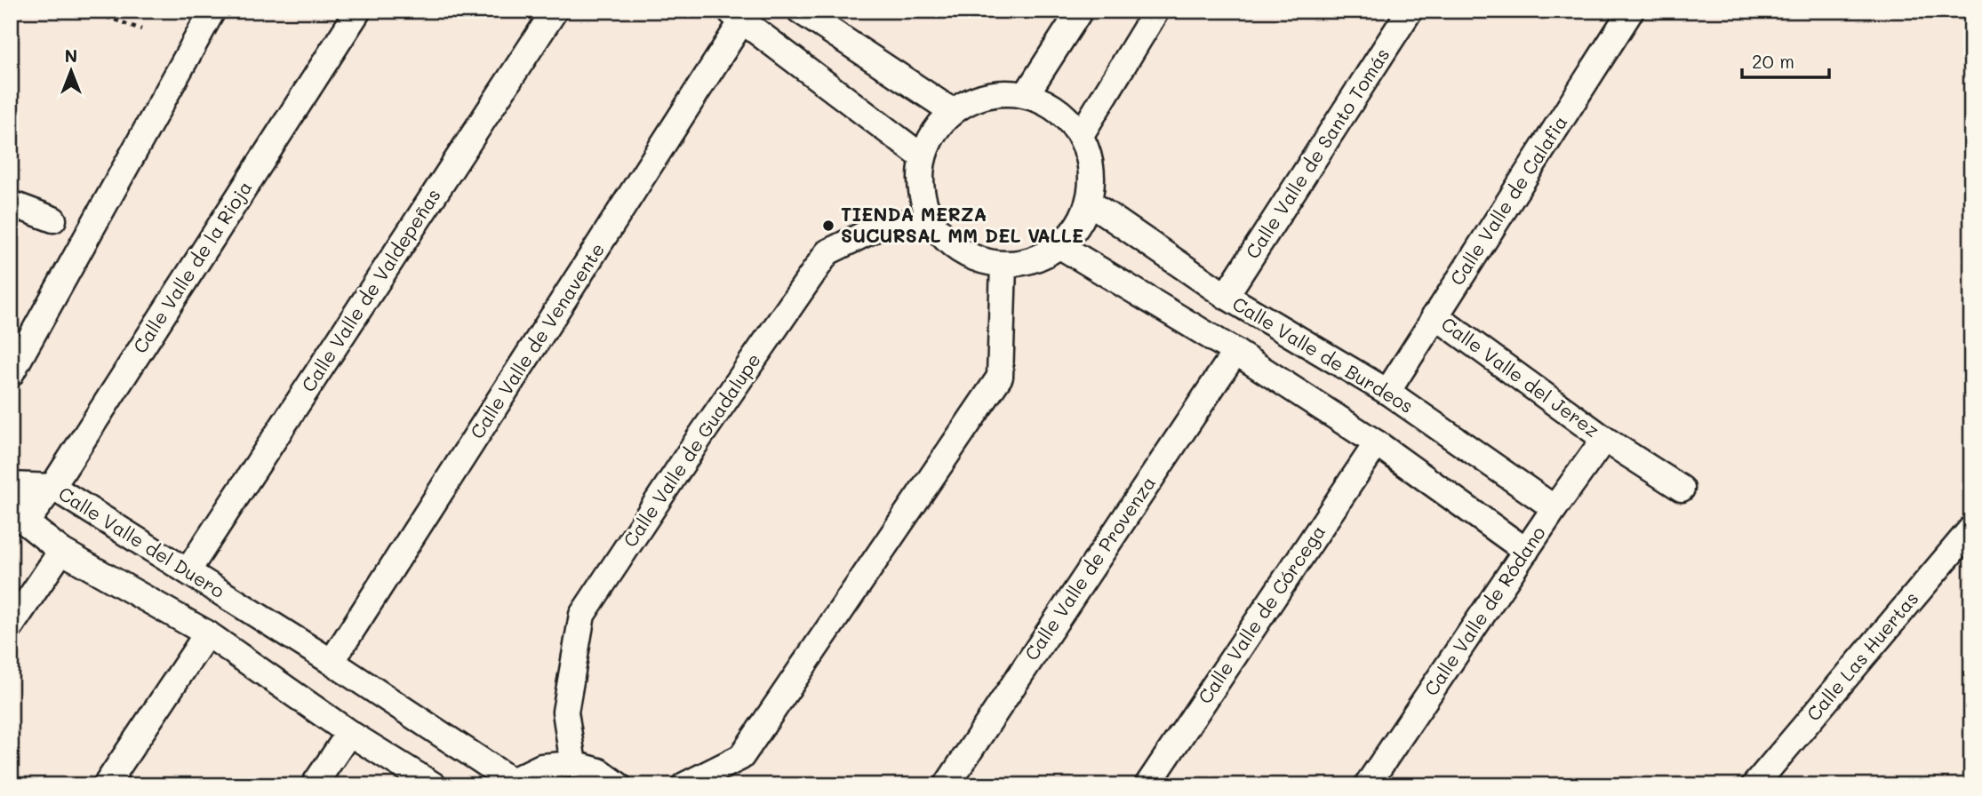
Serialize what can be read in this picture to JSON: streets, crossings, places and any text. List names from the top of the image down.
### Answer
{
  "streets": {
    "street": [
      "Calle Valle de Santo Tomás",
      "Calle Valle de Calafia",
      "Calle Valle de la Rioja",
      "Calle Valle de Valdepeñas",
      "Calle Valle de Venavente",
      "Calle Valle de Burdeos",
      "Calle Valle del Jerez",
      "Calle Valle de Guadalupe",
      "Calle Valle del Duero",
      "Calle Valle de Provenza",
      "Calle Valle de Ródano",
      "Calle Valle de Córcega",
      "Calle Las Huertas"
    ]
  },
  "crossings": [
    ["Calle Valle de Santo Tomás", "Calle Valle de Burdeos"],
    ["Calle Valle de Calafia", "Calle Valle de Burdeos"],
    ["Calle Valle de Calafia", "Calle Valle del Jerez"],
    ["Calle Valle de la Rioja", "Calle Valle del Duero"],
    ["Calle Valle de Valdepeñas", "Calle Valle del Duero"],
    ["Calle Valle de Venavente", "Calle Valle del Duero"],
    ["Calle Valle de Burdeos", "Calle Valle de Guadalupe"],
    ["Calle Valle de Burdeos", "Calle Valle de Ródano"],
    ["Calle Valle del Jerez", "Calle Valle de Ródano"]
  ],
  "places": ["TIENDA MERZA SUCURSAL MM DEL VALLE"],
  "scale_bar": "20 m",
  "north": "top"
}
